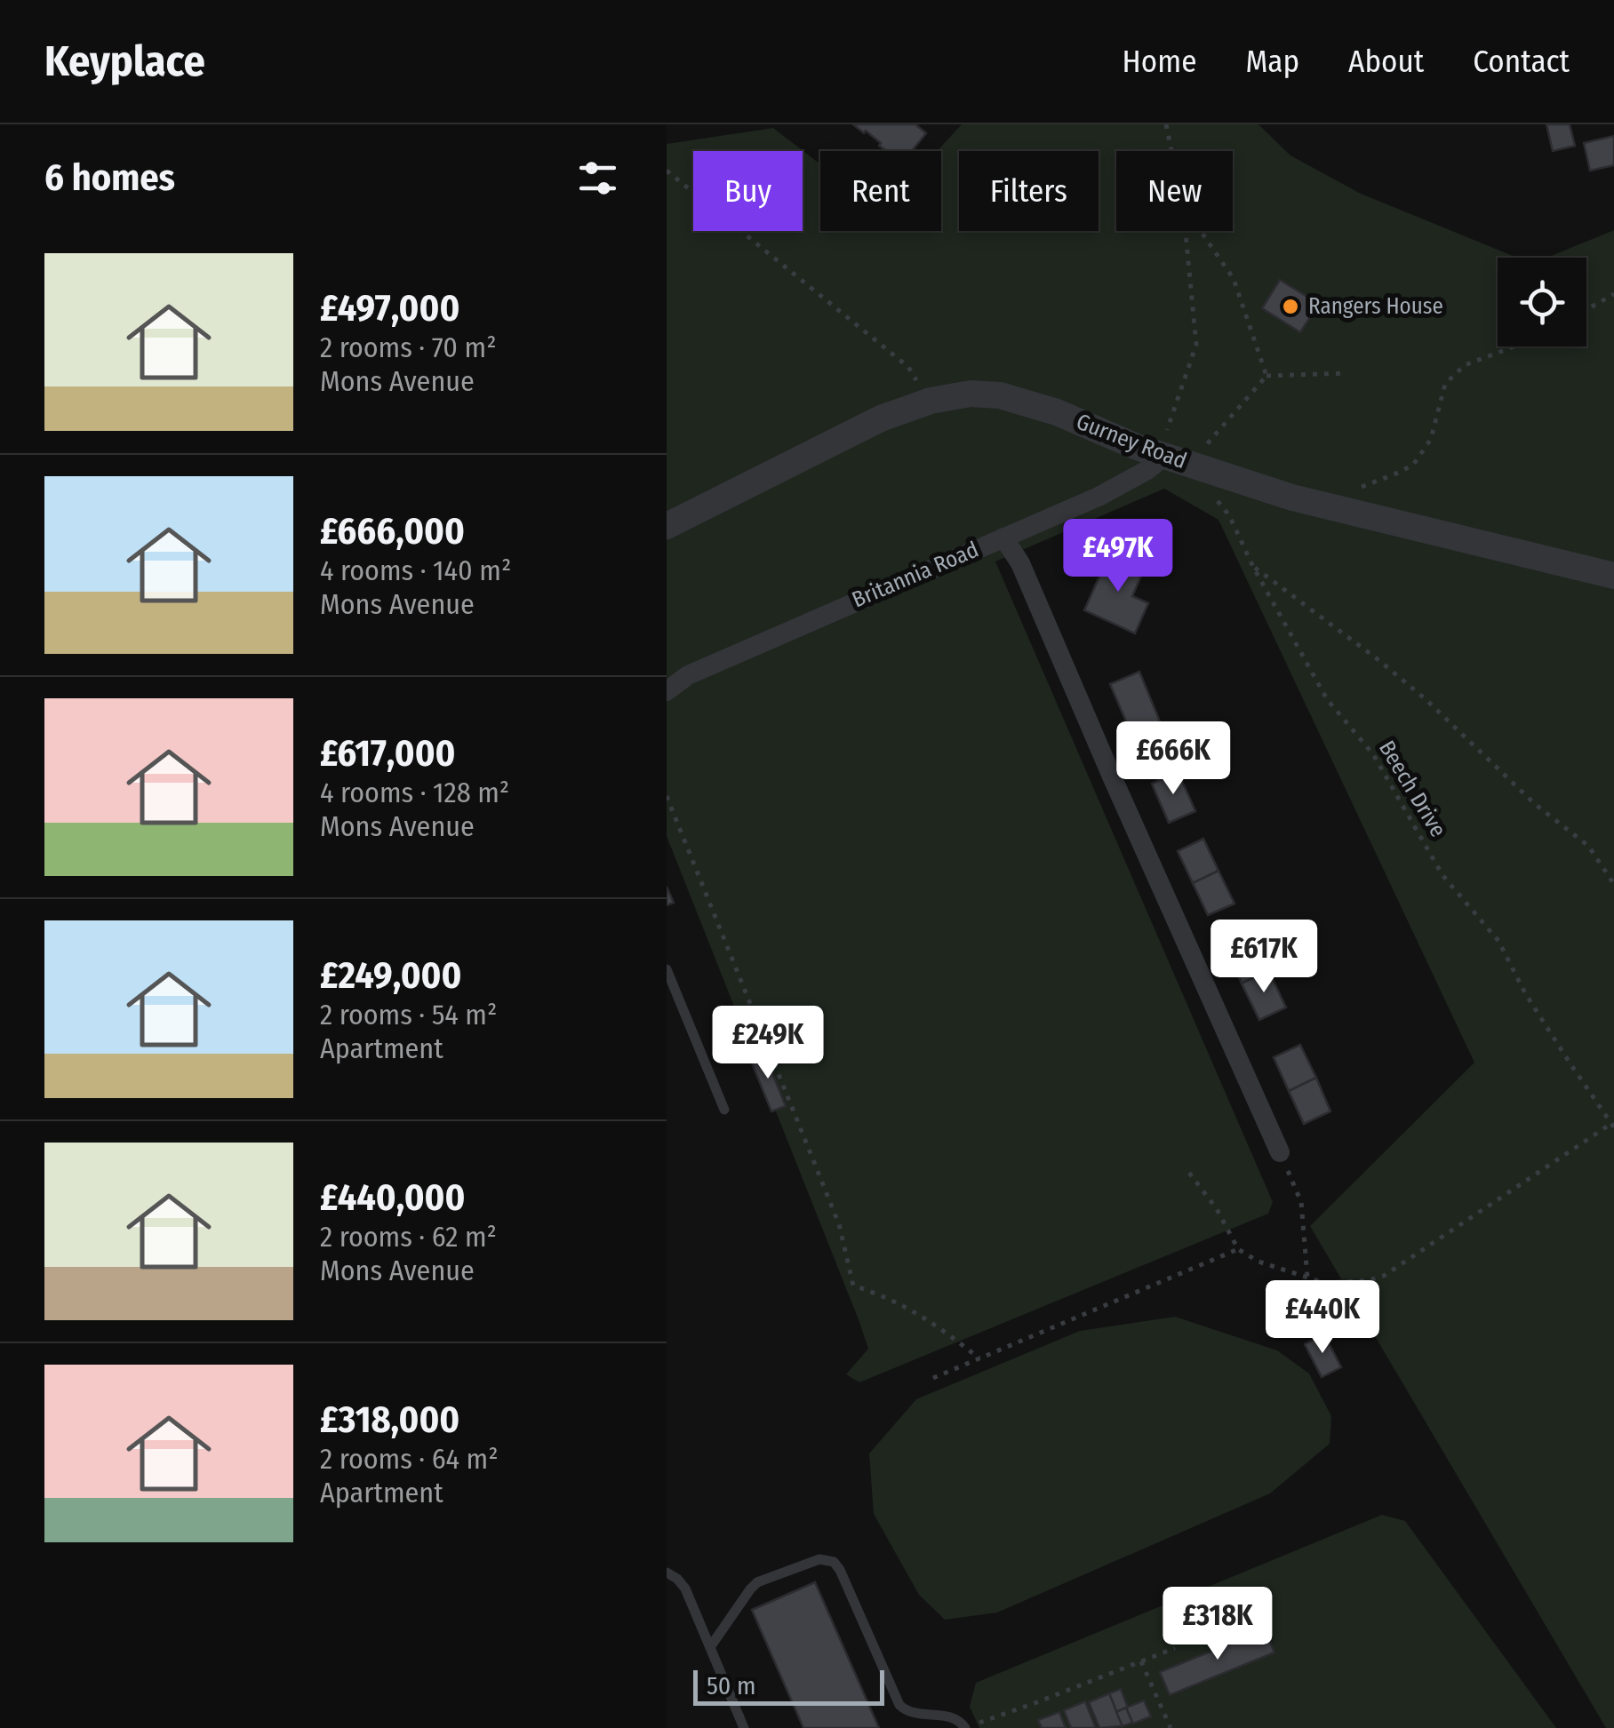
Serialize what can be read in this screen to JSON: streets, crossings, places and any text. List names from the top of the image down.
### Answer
{
  "streets": {
    "street": ["Gurney Road", "Britannia Road"],
    "path": ["Beech Drive"]
  },
  "crossings": [
    ["Gurney Road", "Britannia Road"],
    ["Gurney Road", "Beech Drive"]
  ],
  "places": ["Rangers House"],
  "scale_bar": "50 m",
  "page": {
    "header": "Keyplace",
    "nav": [
      "Home",
      "Map",
      "About",
      "Contact"
    ],
    "heading": "6 homes",
    "chip": [
      "Buy",
      "Rent",
      "Filters",
      "New"
    ],
    "list": [
      {
        "name": "£497,000",
        "note": "2 rooms · 70 m² · Mons Avenue"
      },
      {
        "name": "£666,000",
        "note": "4 rooms · 140 m² · Mons Avenue"
      },
      {
        "name": "£617,000",
        "note": "4 rooms · 128 m² · Mons Avenue"
      },
      {
        "name": "£249,000",
        "note": "2 rooms · 54 m² · Apartment"
      },
      {
        "name": "£440,000",
        "note": "2 rooms · 62 m² · Mons Avenue"
      },
      {
        "name": "£318,000",
        "note": "2 rooms · 64 m² · Apartment"
      }
    ],
    "price": [
      "£497K",
      "£666K",
      "£617K",
      "£249K",
      "£440K",
      "£318K"
    ],
    "scale": "50 m"
  }
}
